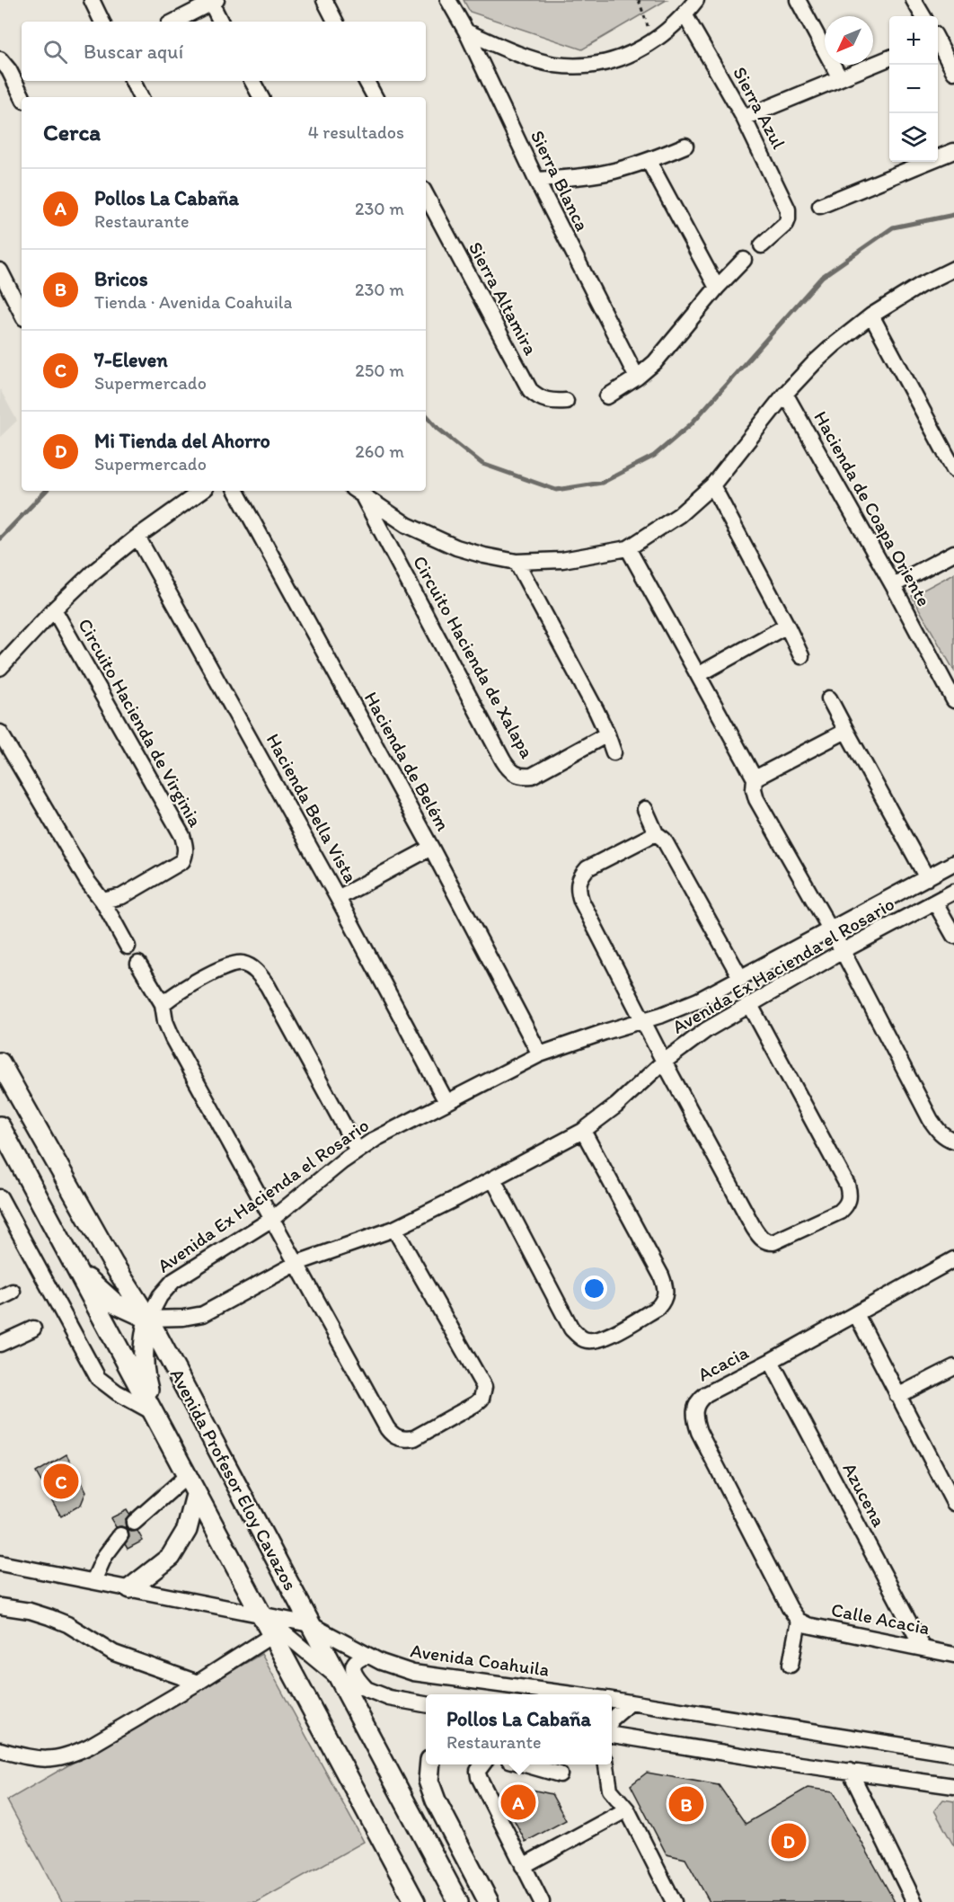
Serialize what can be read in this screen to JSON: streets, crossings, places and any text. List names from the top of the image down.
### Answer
{
  "streets": {
    "main road": ["Avenida Profesor Eloy Cavazos"],
    "street": [
      "Sierra Azul",
      "Sierra Blanca",
      "Sierra Altamira",
      "Hacienda de Coapa Oriente",
      "Circuito Hacienda de Xalapa",
      "Circuito Hacienda de Virginia",
      "Hacienda de Belém",
      "Hacienda Bella Vista",
      "Avenida Ex Hacienda el Rosario",
      "Acacia",
      "Azucena",
      "Calle Acacia",
      "Avenida Coahuila"
    ]
  },
  "crossings": [
    ["Hacienda de Belém", "Avenida Ex Hacienda el Rosario"],
    ["Hacienda Bella Vista", "Avenida Ex Hacienda el Rosario"],
    ["Avenida Ex Hacienda el Rosario", "Avenida Profesor Eloy Cavazos"],
    ["Acacia", "Azucena"],
    ["Acacia", "Calle Acacia"],
    ["Avenida Profesor Eloy Cavazos", "Avenida Coahuila"],
    ["Azucena", "Calle Acacia"]
  ],
  "north": "bottom left",
  "page": {
    "map_buttons": ["+", "−"],
    "search": "Buscar aquí",
    "heading": ["Cerca", "4 resultados"],
    "list": [
      {
        "mark": "A",
        "name": "Pollos La Cabaña",
        "note": "Restaurante",
        "value": "230 m"
      },
      {
        "mark": "B",
        "name": "Bricos",
        "note": "Tienda · Avenida Coahuila",
        "value": "230 m"
      },
      {
        "mark": "C",
        "name": "7-Eleven",
        "note": "Supermercado",
        "value": "250 m"
      },
      {
        "mark": "D",
        "name": "Mi Tienda del Ahorro",
        "note": "Supermercado",
        "value": "260 m"
      }
    ],
    "pins": [
      "C",
      "A",
      "B",
      "D"
    ],
    "popup": ["Pollos La Cabaña", "Restaurante"]
  }
}
